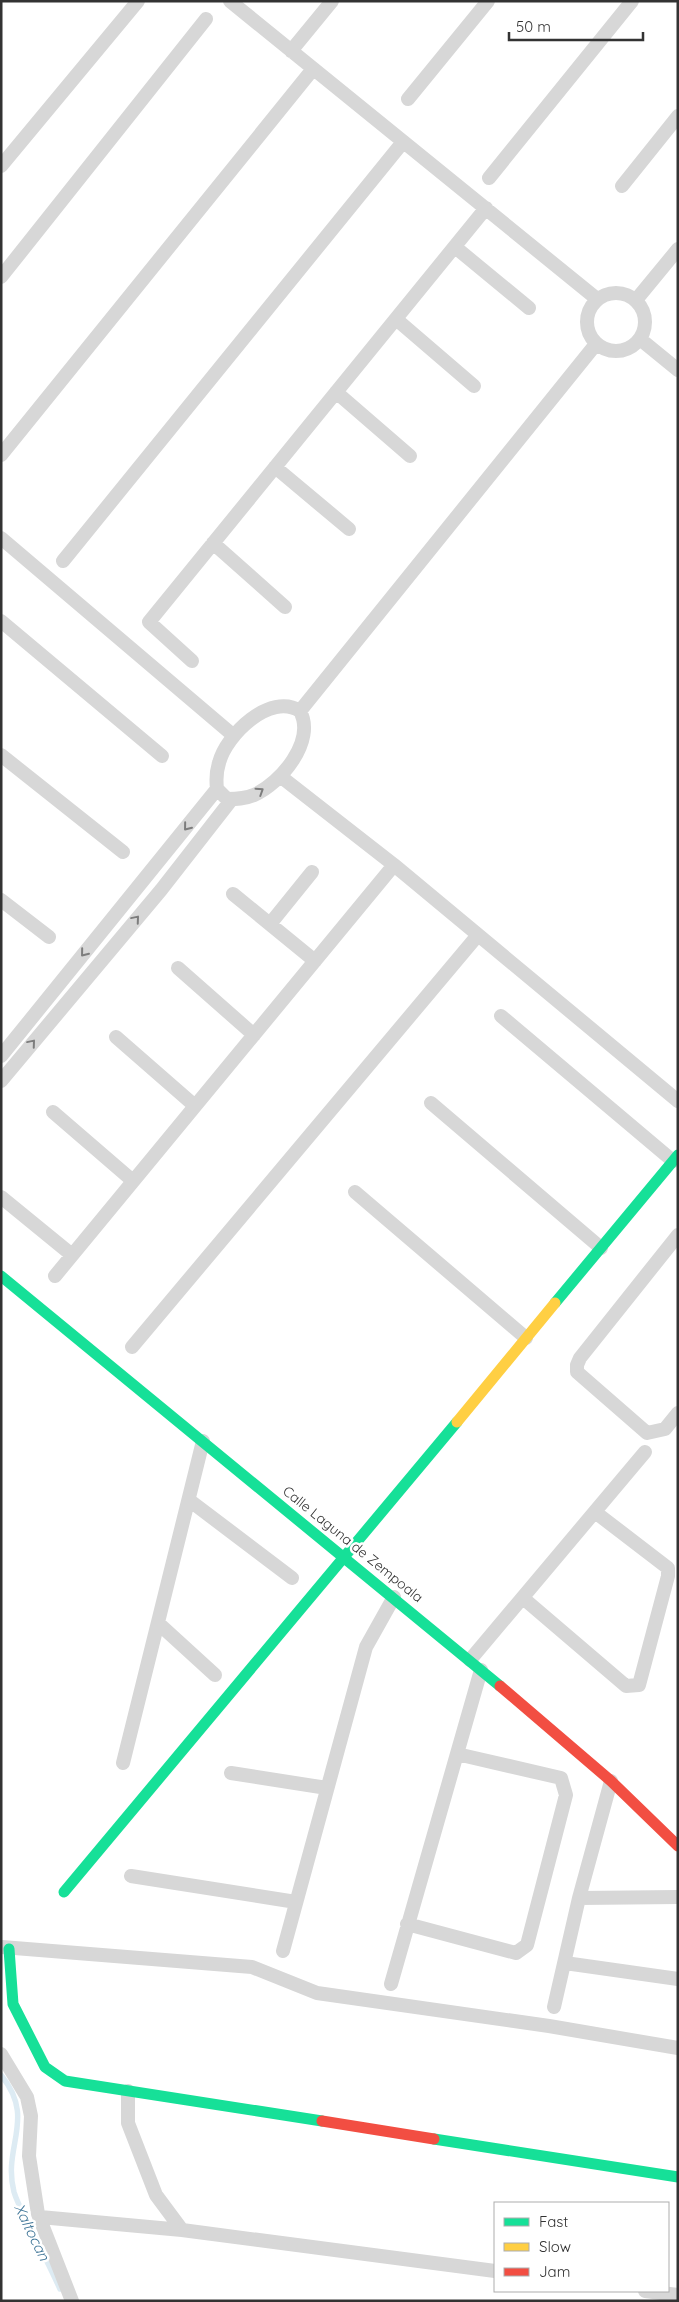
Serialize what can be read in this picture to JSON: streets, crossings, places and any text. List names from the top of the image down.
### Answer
{
  "streets": {
    "street": ["Calle Laguna de Zempoala"]
  },
  "water": ["Xaltocan"],
  "legend": ["Fast", "Slow", "Jam"],
  "scale_bar": "50 m"
}
